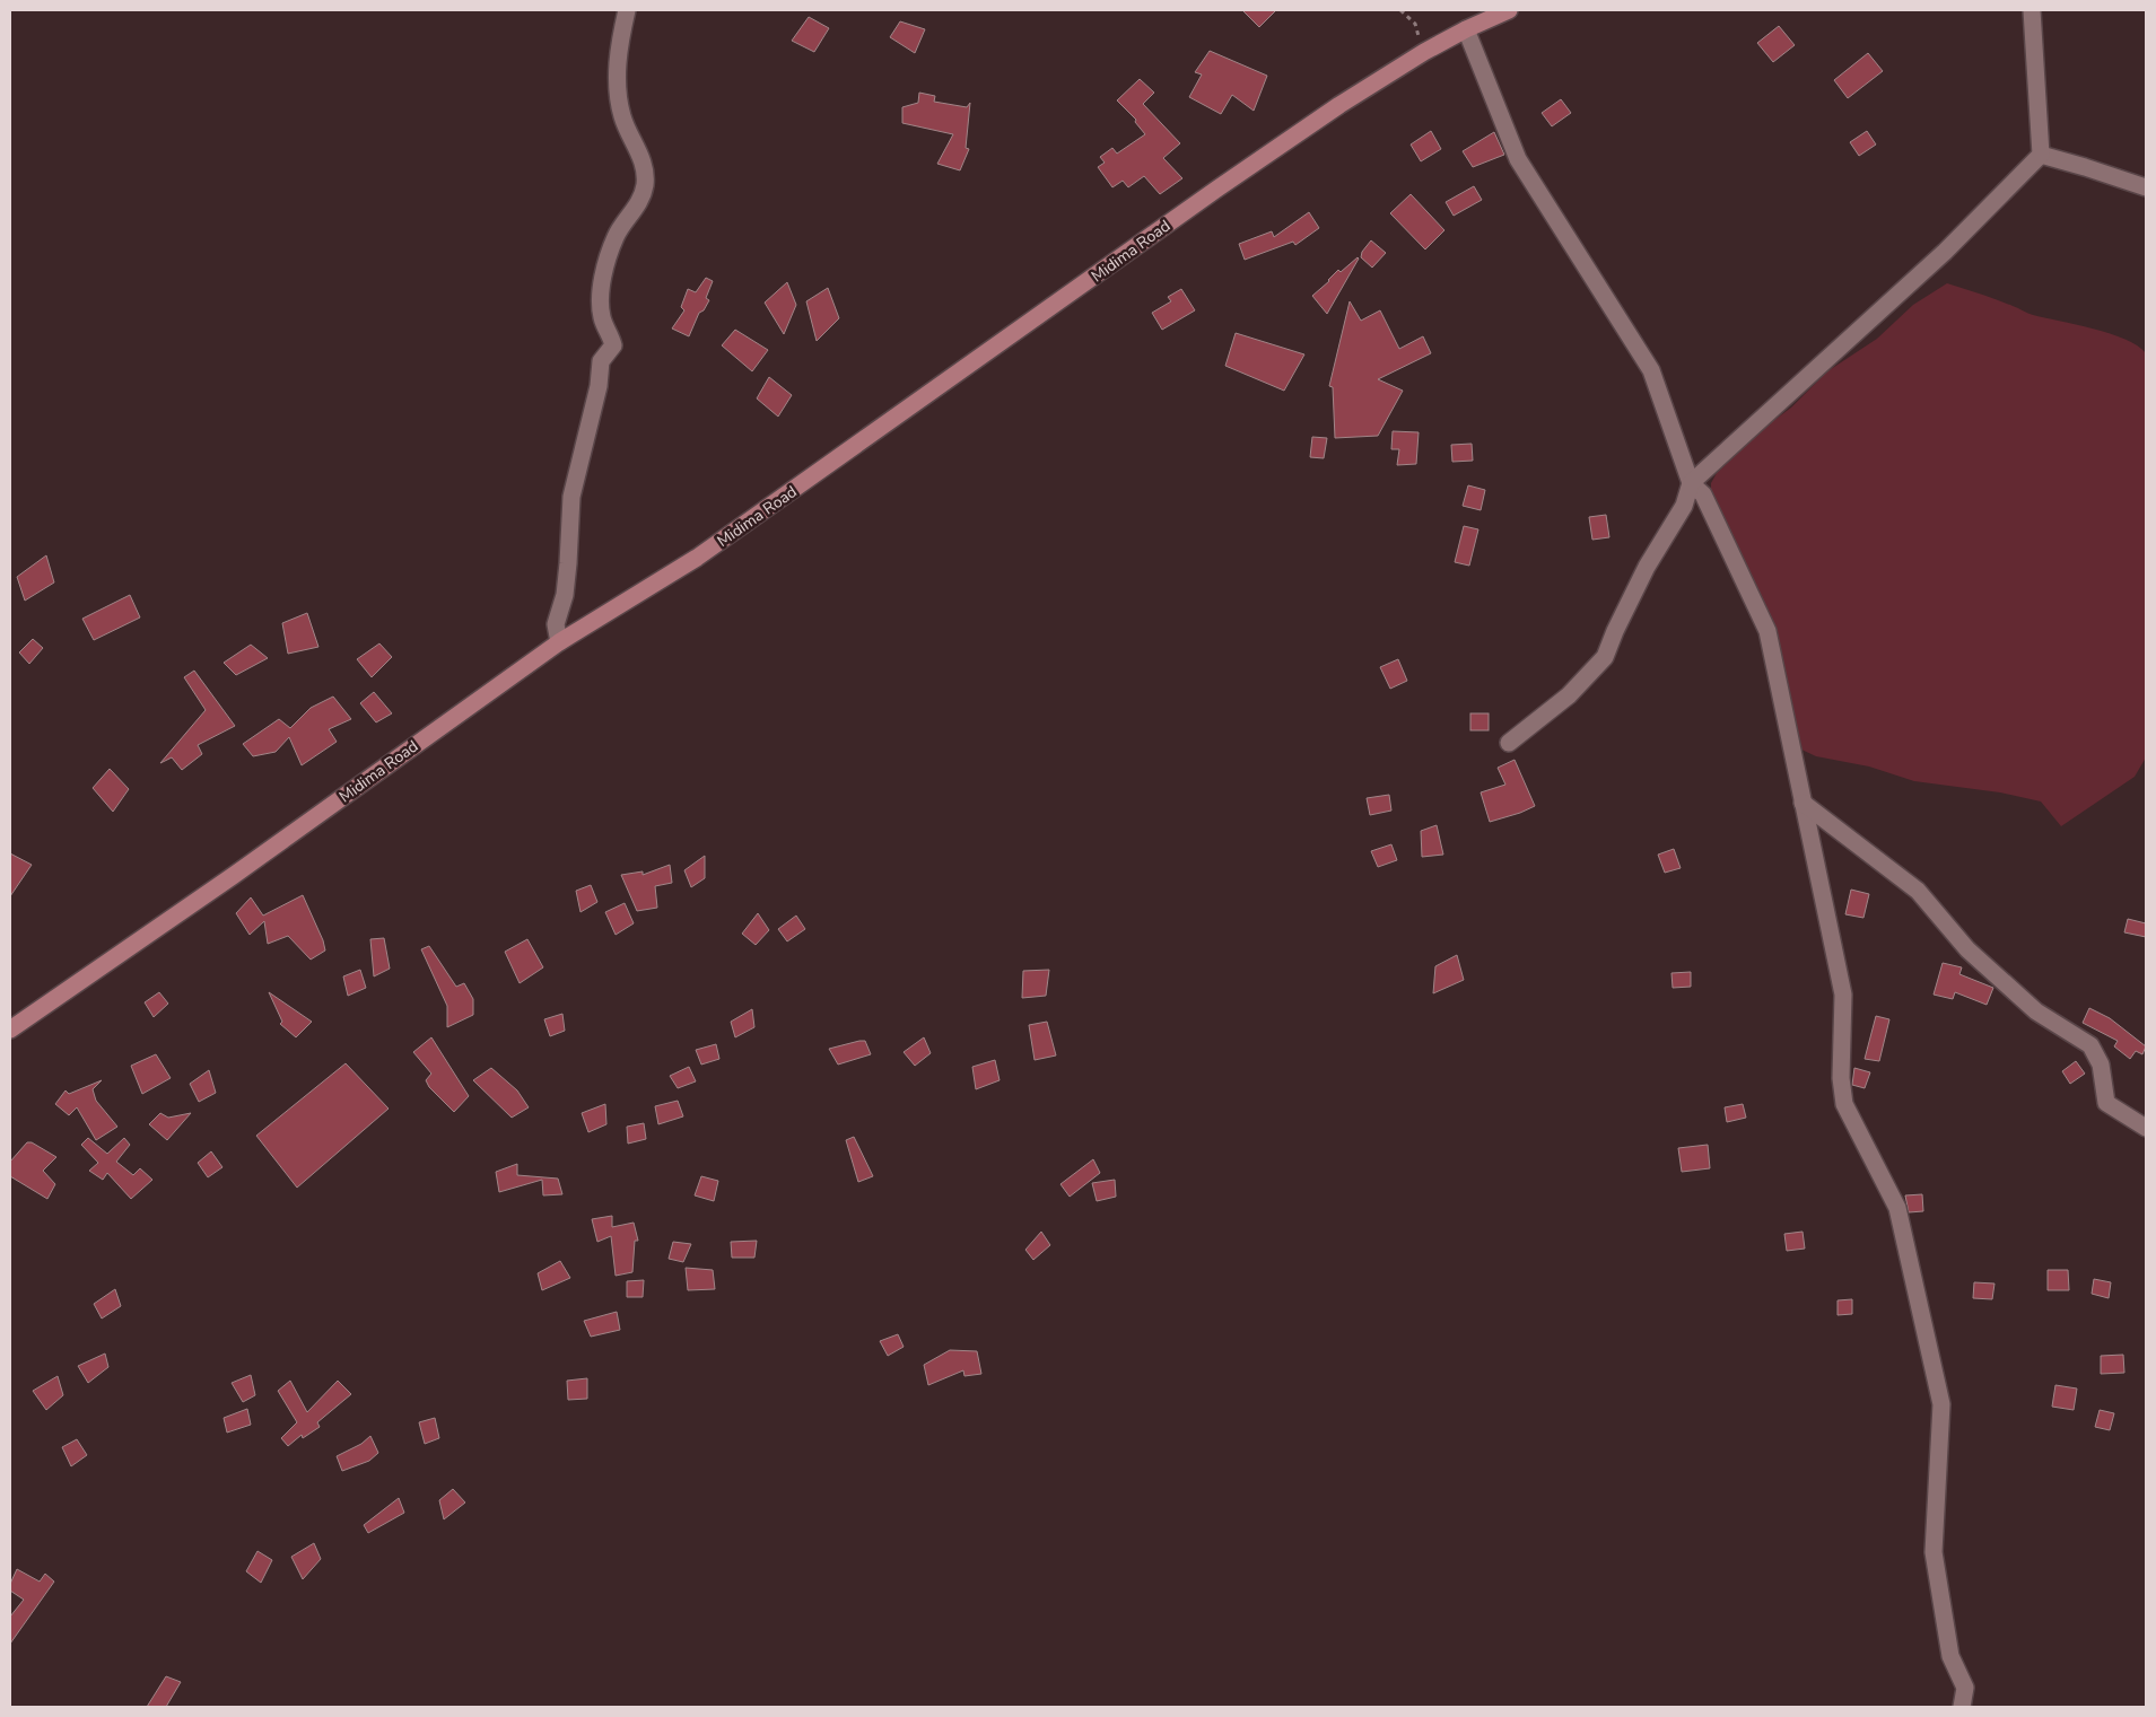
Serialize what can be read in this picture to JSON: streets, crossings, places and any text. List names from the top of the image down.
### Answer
{
  "streets": {
    "main road": ["Midima Road"]
  }
}
